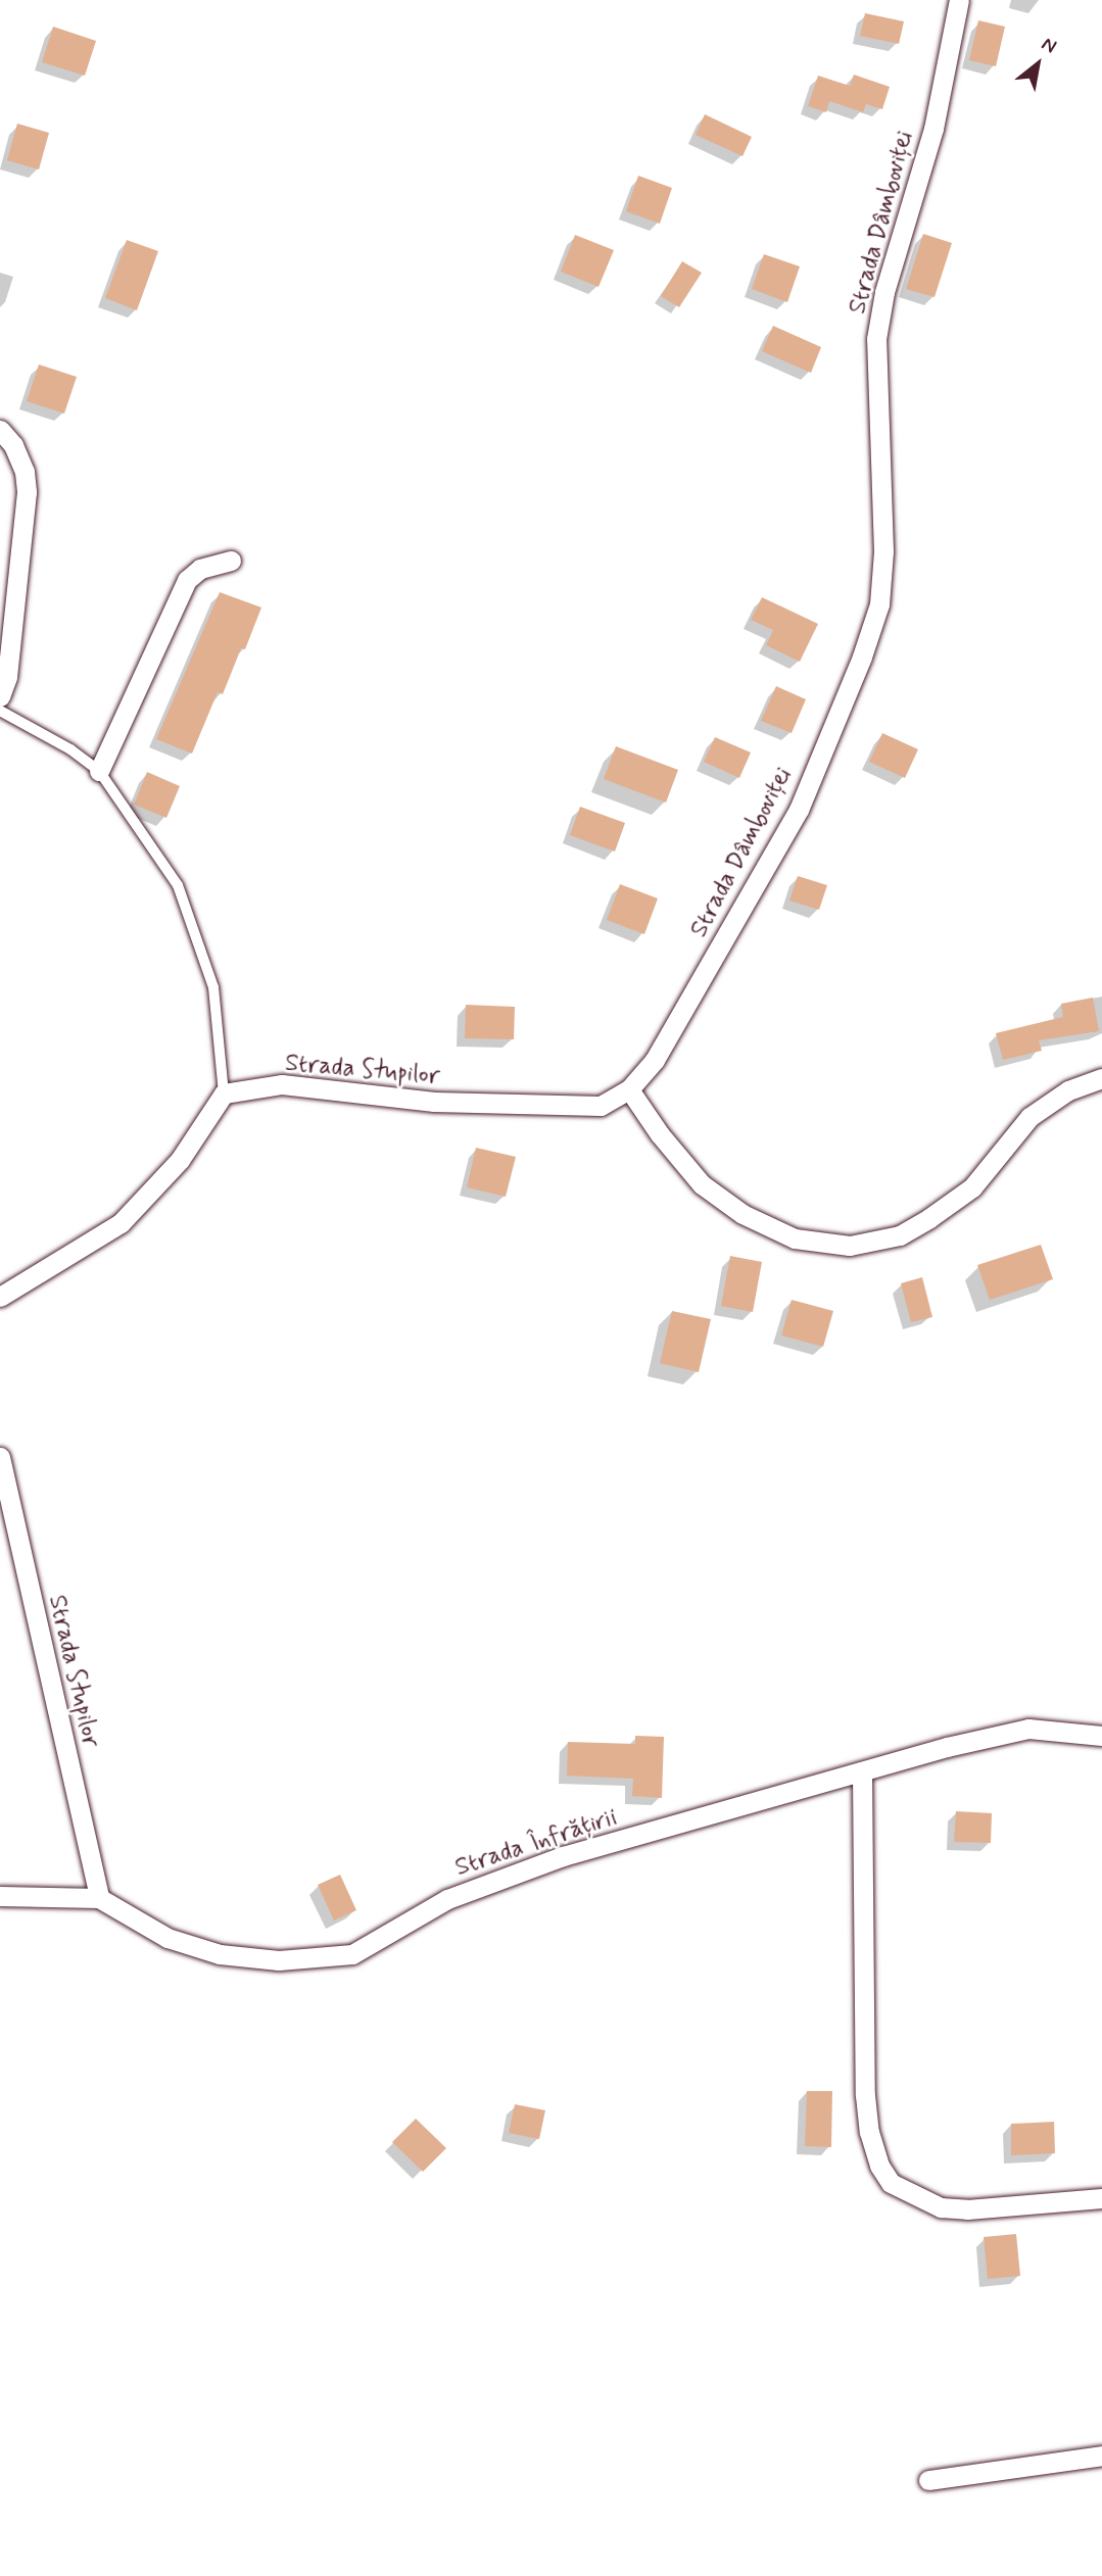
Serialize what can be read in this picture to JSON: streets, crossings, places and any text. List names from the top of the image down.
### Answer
{
  "streets": {
    "street": ["Strada Dâmboviței", "Strada Stupilor", "Strada Înfrățirii"]
  },
  "crossings": [
    ["Strada Dâmboviței", "Strada Stupilor"],
    ["Strada Stupilor", "Strada Înfrățirii"]
  ],
  "north": "top right"
}
